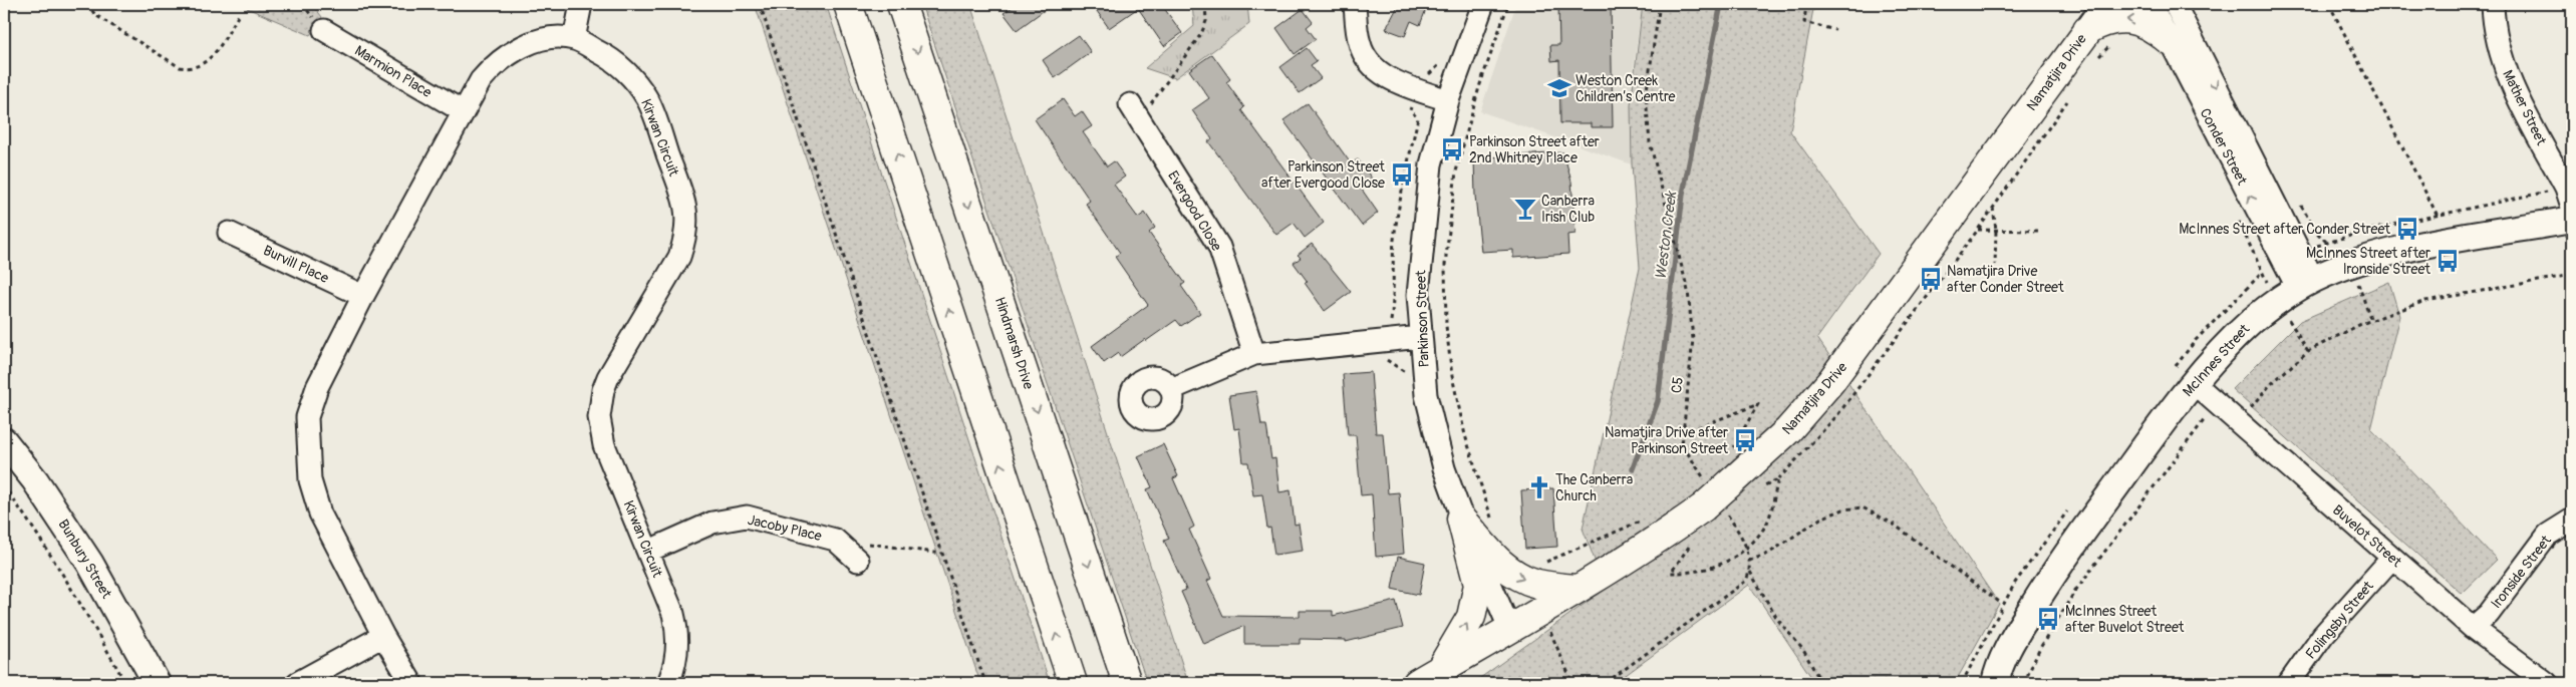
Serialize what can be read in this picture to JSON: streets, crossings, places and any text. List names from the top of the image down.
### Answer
{
  "streets": {
    "main road": ["Namatjira Drive", "Hindmarsh Drive"],
    "street": [
      "Marmion Place",
      "Mather Street",
      "Kirwan Circuit",
      "Conder Street",
      "Evergood Close",
      "Burvill Place",
      "Parkinson Street",
      "McInnes Street",
      "Jacoby Place",
      "Buvelot Street",
      "Bunbury Street",
      "Ironside Street",
      "Folingsby Street"
    ],
    "path": ["C5"]
  },
  "crossings": [
    ["Marmion Place", "Kirwan Circuit"],
    ["Namatjira Drive", "Parkinson Street"],
    ["Namatjira Drive", "C5"],
    ["Kirwan Circuit", "Burvill Place"],
    ["Kirwan Circuit", "Jacoby Place"],
    ["Conder Street", "McInnes Street"],
    ["McInnes Street", "Buvelot Street"],
    ["Buvelot Street", "Ironside Street"],
    ["Buvelot Street", "Folingsby Street"]
  ],
  "water": ["Weston Creek"],
  "places": {
    "school or university": ["Weston Creek Children’s Centre"],
    "bus stop": [
      "Parkinson Street after 2nd Whitney Place",
      "Parkinson Street after Evergood Close",
      "McInnes Street after Conder Street",
      "McInnes Street after Ironside Street",
      "Namatjira Drive after Conder Street",
      "Namatjira Drive after Parkinson Street",
      "McInnes Street after Buvelot Street"
    ],
    "bar": ["Canberra Irish Club"],
    "church": ["The Canberra Church"]
  }
}
